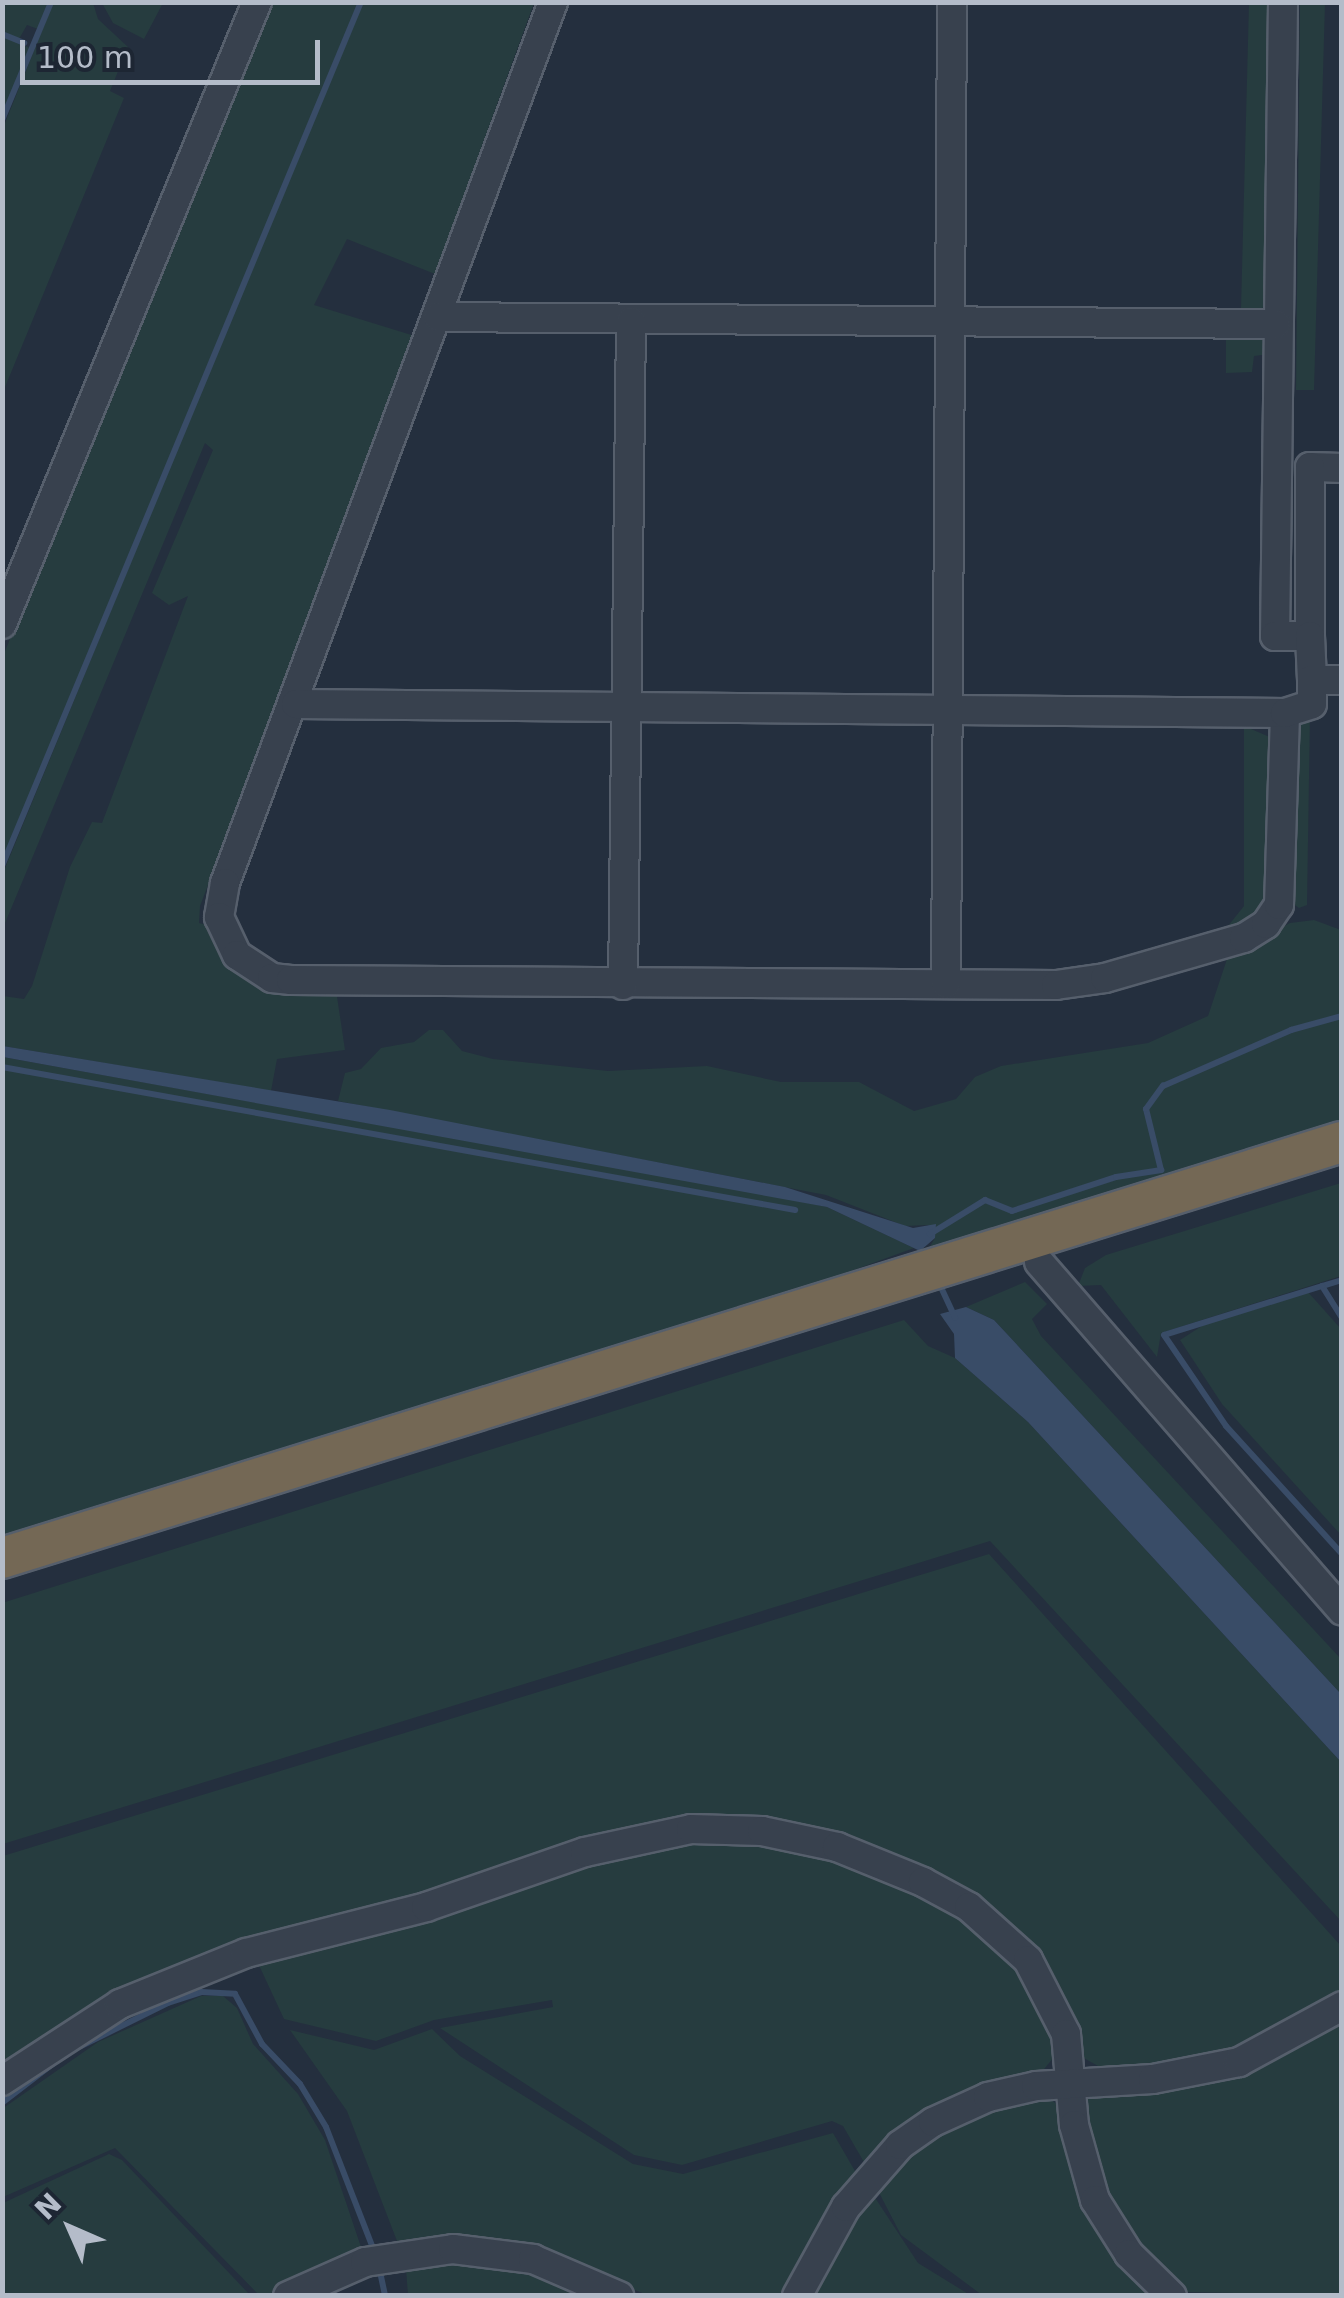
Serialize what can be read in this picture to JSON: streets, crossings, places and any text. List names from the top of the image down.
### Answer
{
  "scale_bar": "100 m",
  "north": "top left"
}
